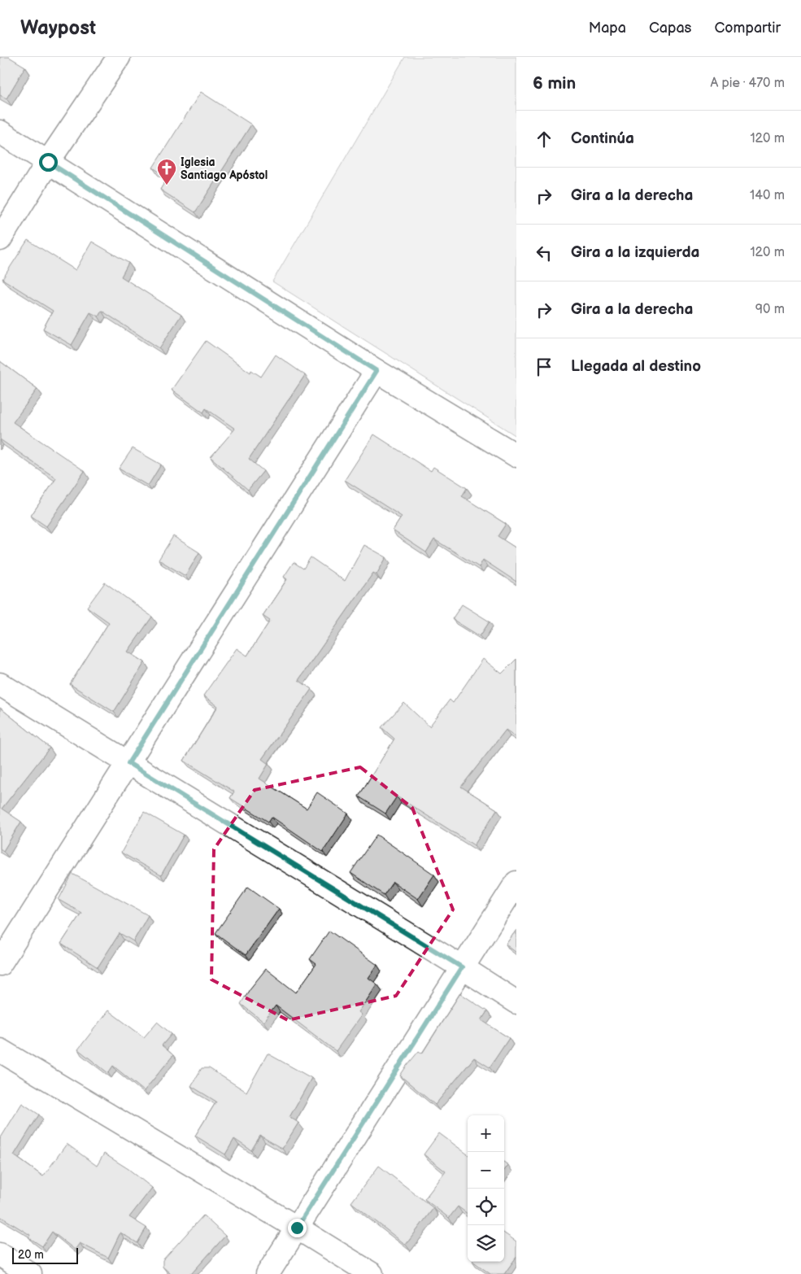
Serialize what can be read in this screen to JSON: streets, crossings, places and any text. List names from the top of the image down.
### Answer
{
  "places": {
    "church": ["Iglesia Santiago Apóstol"]
  },
  "scale_bar": "20 m",
  "page": {
    "header": "Waypost",
    "nav": ["Mapa", "Capas", "Compartir"],
    "heading": ["6 min", "A pie · 470 m"],
    "list": [
      ["Continúa", "120 m"],
      ["Gira a la derecha", "140 m"],
      ["Gira a la izquierda", "120 m"],
      ["Gira a la derecha", "90 m"],
      "Llegada al destino"
    ],
    "map_buttons": ["+", "−"],
    "scale": "20 m"
  }
}
